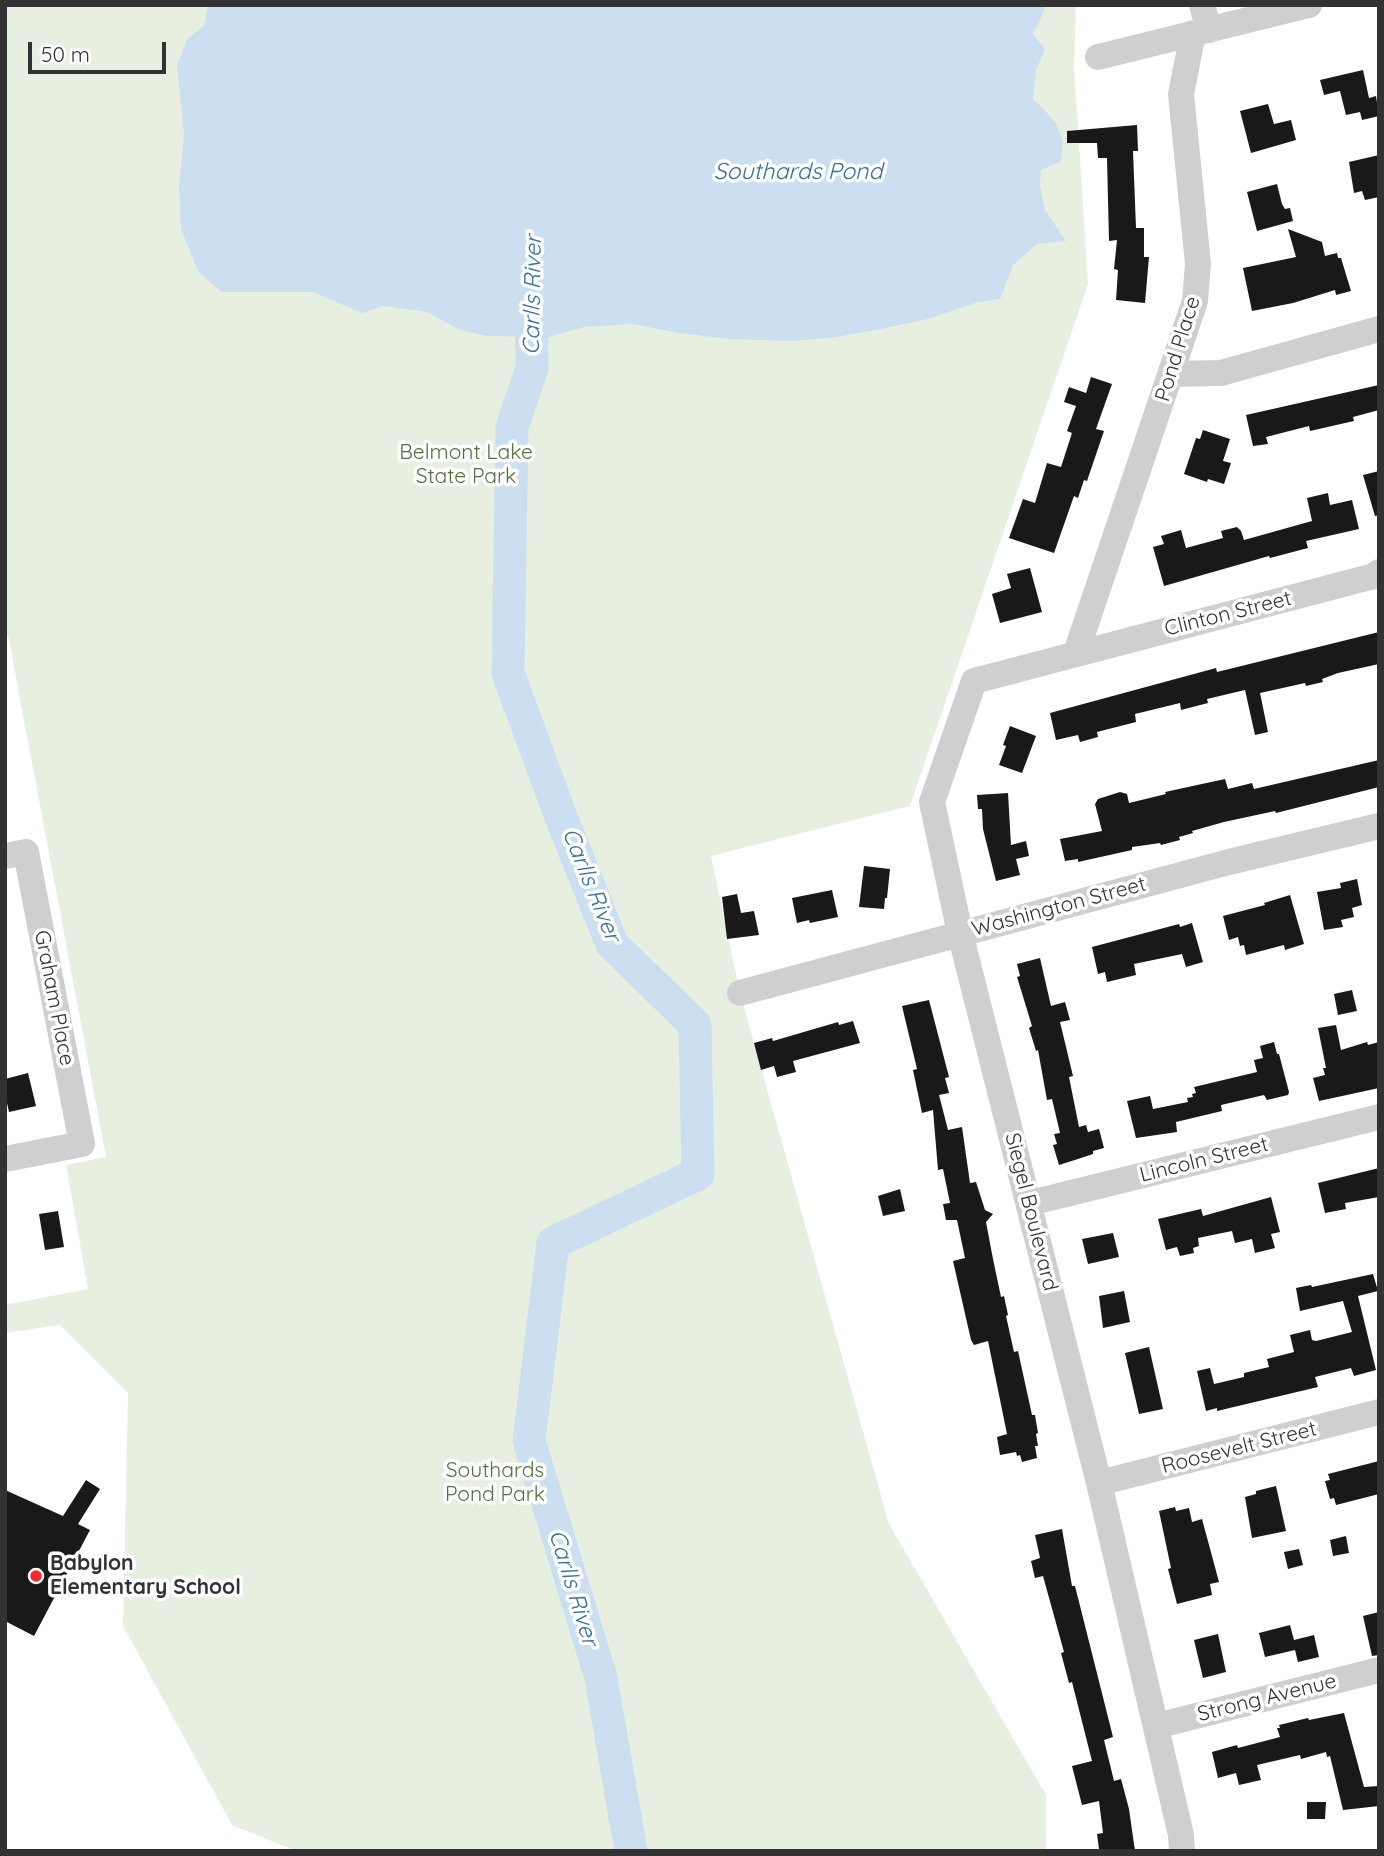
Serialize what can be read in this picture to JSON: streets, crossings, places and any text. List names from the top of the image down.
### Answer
{
  "streets": {
    "street": [
      "Pond Place",
      "Clinton Street",
      "Washington Street",
      "Graham Place",
      "Lincoln Street",
      "Siegel Boulevard",
      "Roosevelt Street",
      "Strong Avenue"
    ]
  },
  "crossings": [
    ["Pond Place", "Clinton Street"],
    ["Pond Place", "Siegel Boulevard"],
    ["Clinton Street", "Siegel Boulevard"],
    ["Washington Street", "Siegel Boulevard"],
    ["Lincoln Street", "Siegel Boulevard"],
    ["Siegel Boulevard", "Roosevelt Street"],
    ["Siegel Boulevard", "Strong Avenue"]
  ],
  "water": ["Southards Pond", "Carlls River"],
  "parks": ["Belmont Lake State Park", "Southards Pond Park"],
  "places": ["Babylon Elementary School"],
  "scale_bar": "50 m"
}
